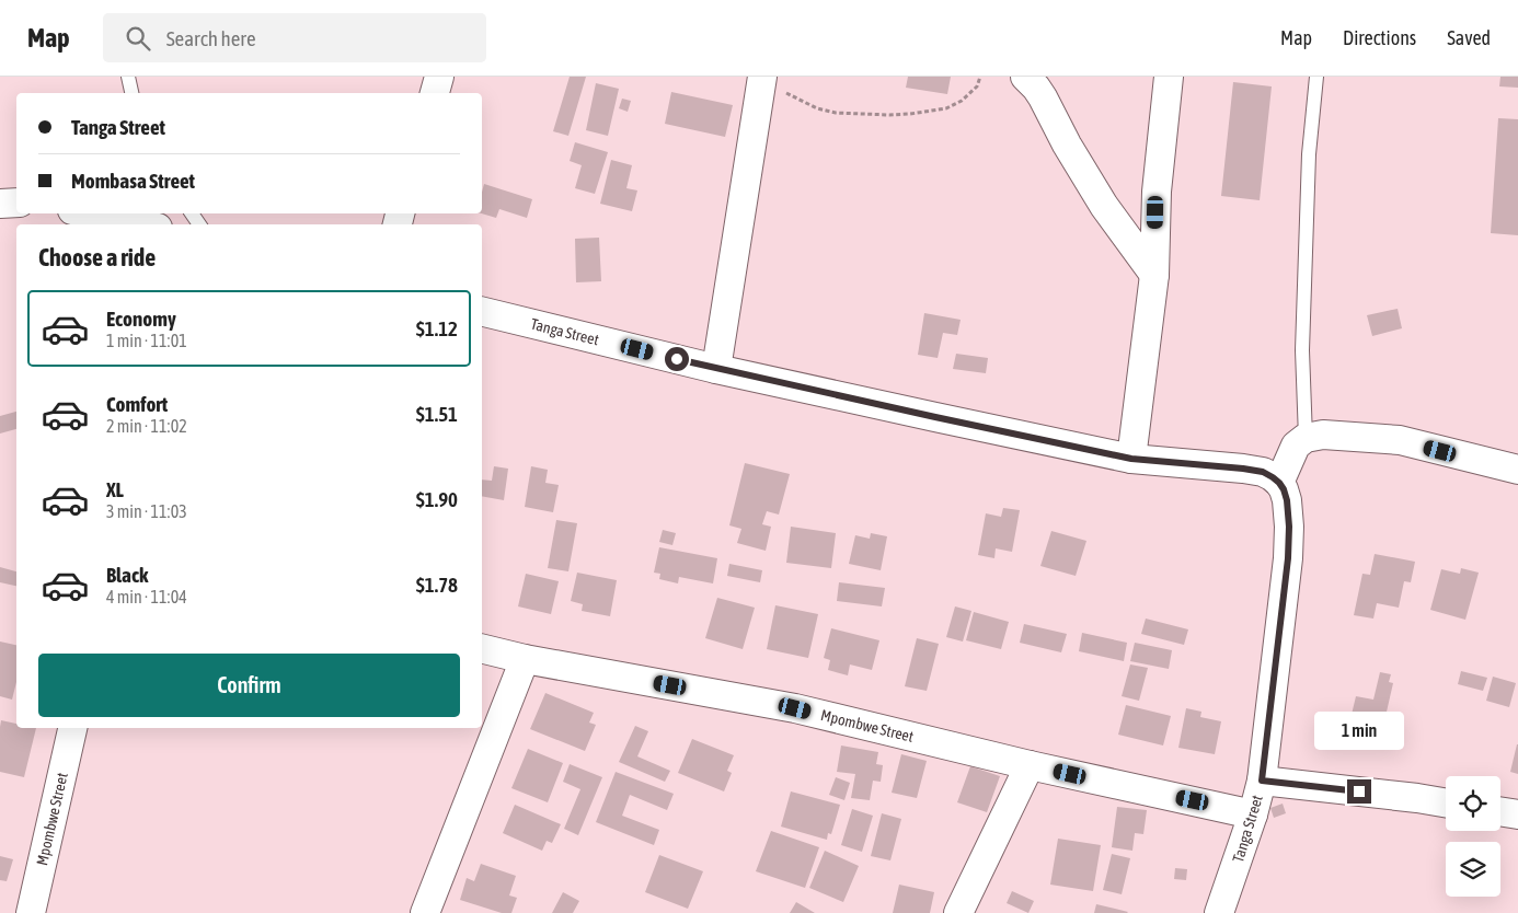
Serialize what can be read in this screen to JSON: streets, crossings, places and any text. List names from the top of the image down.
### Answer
{
  "streets": {
    "street": ["Tanga Street", "Mpombwe Street"]
  },
  "crossings": [
    ["Tanga Street", "Mpombwe Street"]
  ],
  "page": {
    "header": "Map",
    "search": "Search here",
    "nav": ["Map", "Directions", "Saved"],
    "banner": ["Tanga Street", "Mombasa Street"],
    "heading": "Choose a ride",
    "list": [
      {
        "name": "Economy",
        "note": "1 min · 11:01",
        "value": "$1.12"
      },
      {
        "name": "Comfort",
        "note": "2 min · 11:02",
        "value": "$1.51"
      },
      {
        "name": "XL",
        "note": "3 min · 11:03",
        "value": "$1.90"
      },
      {
        "name": "Black",
        "note": "4 min · 11:04",
        "value": "$1.78"
      }
    ],
    "buttons": "Confirm",
    "bubble": "1 min"
  }
}
